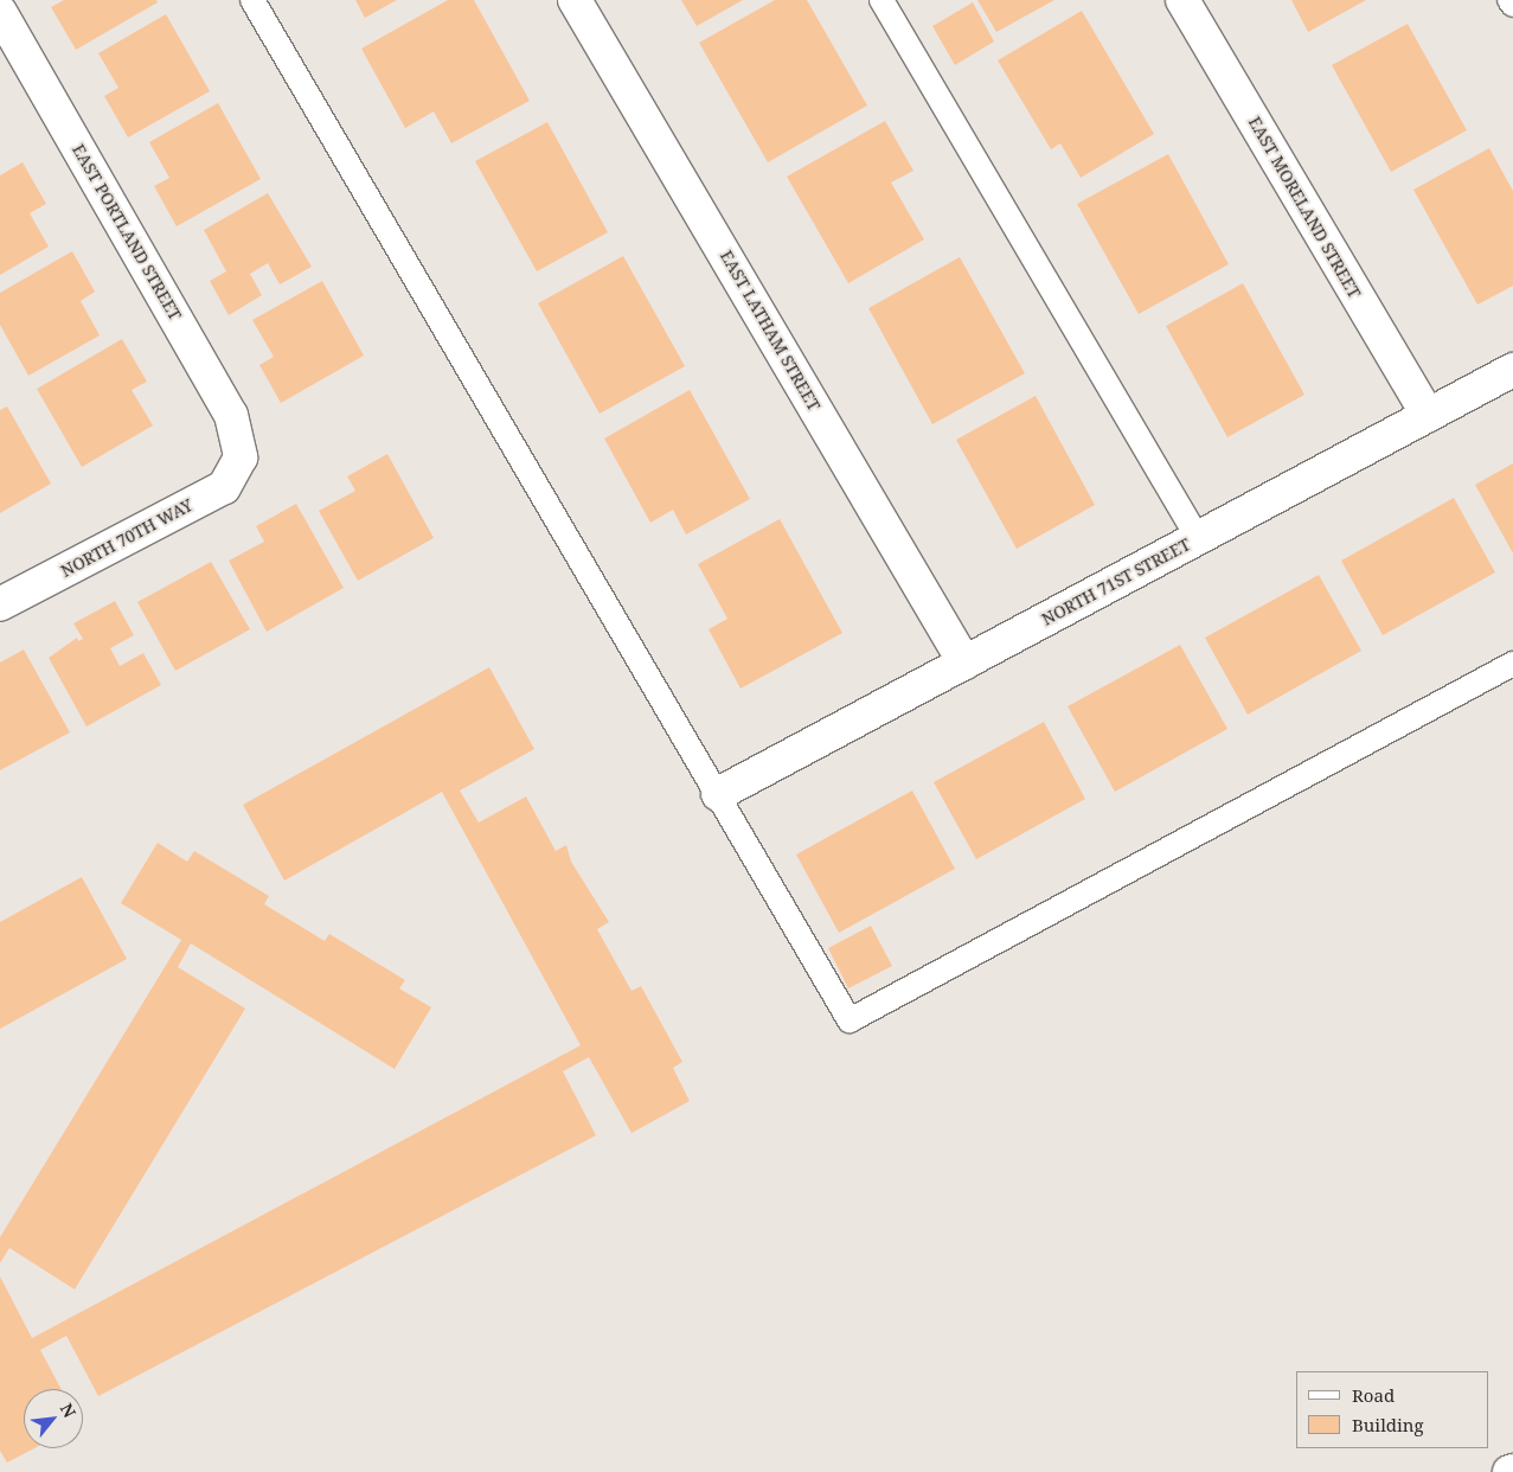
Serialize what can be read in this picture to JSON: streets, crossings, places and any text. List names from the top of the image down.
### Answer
{
  "streets": {
    "street": [
      "EAST MORELAND STREET",
      "EAST PORTLAND STREET",
      "EAST LATHAM STREET",
      "NORTH 70TH WAY",
      "NORTH 71ST STREET"
    ]
  },
  "crossings": [
    ["EAST MORELAND STREET", "NORTH 71ST STREET"],
    ["EAST PORTLAND STREET", "NORTH 70TH WAY"],
    ["EAST LATHAM STREET", "NORTH 71ST STREET"]
  ],
  "legend": ["Road", "Building"],
  "north": "top right"
}
